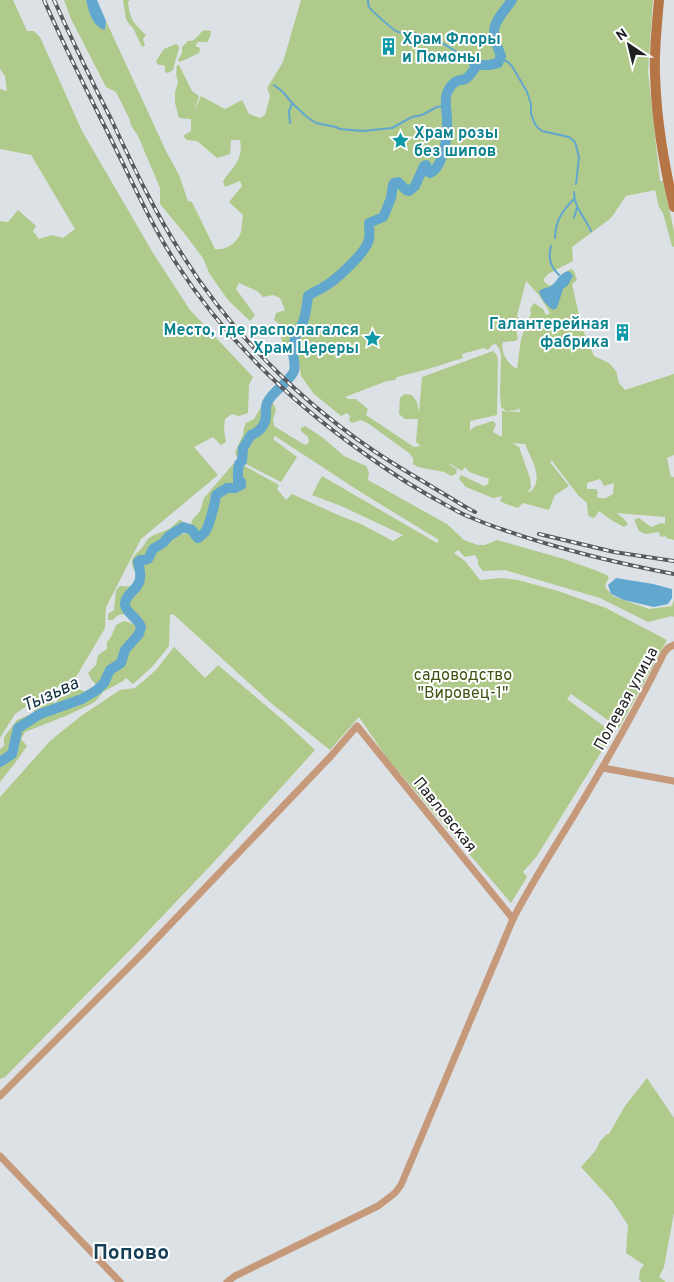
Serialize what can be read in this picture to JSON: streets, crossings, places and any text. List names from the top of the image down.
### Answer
{
  "streets": {
    "street": ["Полевая улица", "Павловская"]
  },
  "crossings": [
    ["Полевая улица", "Павловская"]
  ],
  "districts": ["Попово"],
  "water": ["Тызьва"],
  "parks": ["садоводство \"Вировец-1\""],
  "places": {
    "building": ["Храм Флоры и Помоны", "Галантерейная фабрика"],
    "place": ["Храм розы без шипов", "Место, где располагался Храм Цереры"]
  },
  "north": "top left"
}
